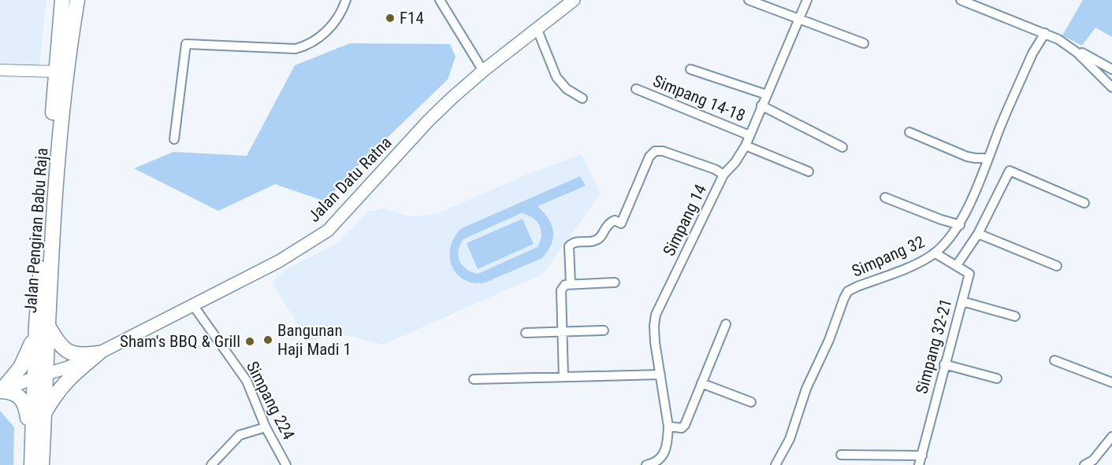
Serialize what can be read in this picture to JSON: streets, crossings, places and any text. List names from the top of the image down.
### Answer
{
  "streets": {
    "main road": ["Jalan Datu Ratna", "Jalan Pengiran Babu Raja"],
    "street": [
      "Simpang 14-18",
      "Simpang 14",
      "Simpang 32",
      "Simpang 32-21",
      "Simpang 224"
    ]
  },
  "crossings": [
    ["Simpang 14-18", "Simpang 14"],
    ["Jalan Datu Ratna", "Jalan Pengiran Babu Raja"],
    ["Jalan Datu Ratna", "Simpang 224"],
    ["Simpang 32", "Simpang 32-21"]
  ],
  "places": ["F14", "Bangunan Haji Madi 1", "Sham's BBQ & Grill"]
}
